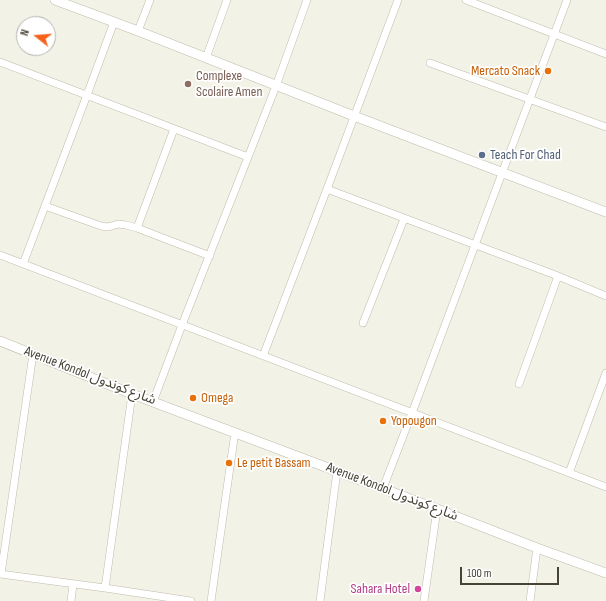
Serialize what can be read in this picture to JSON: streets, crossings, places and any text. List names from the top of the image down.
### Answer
{
  "streets": {
    "street": ["Avenue Kondol شارع كوندول"]
  },
  "places": [
    "Mercato Snack",
    "Complexe Scolaire Amen",
    "Teach For Chad",
    "Omega",
    "Yopougon",
    "Le petit Bassam",
    "Sahara Hotel"
  ],
  "scale_bar": "100 m",
  "north": "left"
}
